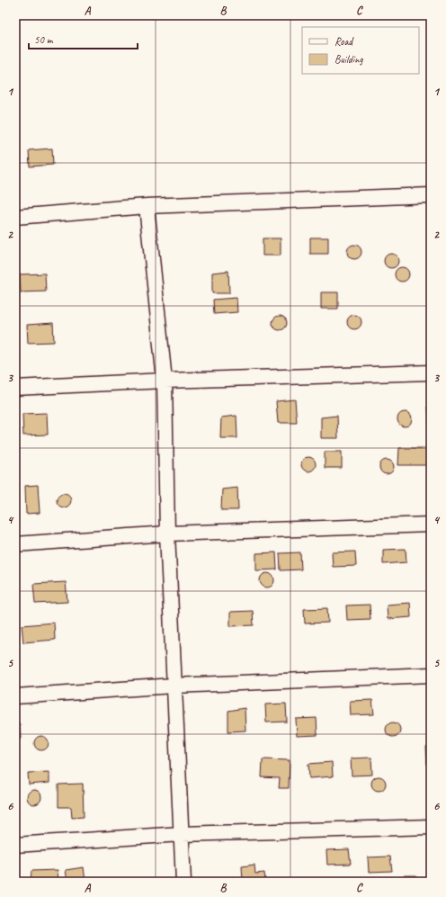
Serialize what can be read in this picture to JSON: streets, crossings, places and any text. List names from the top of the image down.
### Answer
{
  "legend": ["Road", "Building"],
  "scale_bar": "50 m",
  "grid": {
    "columns": ["A", "B", "C"],
    "rows": [
      "1",
      "2",
      "3",
      "4",
      "5",
      "6"
    ]
  }
}
